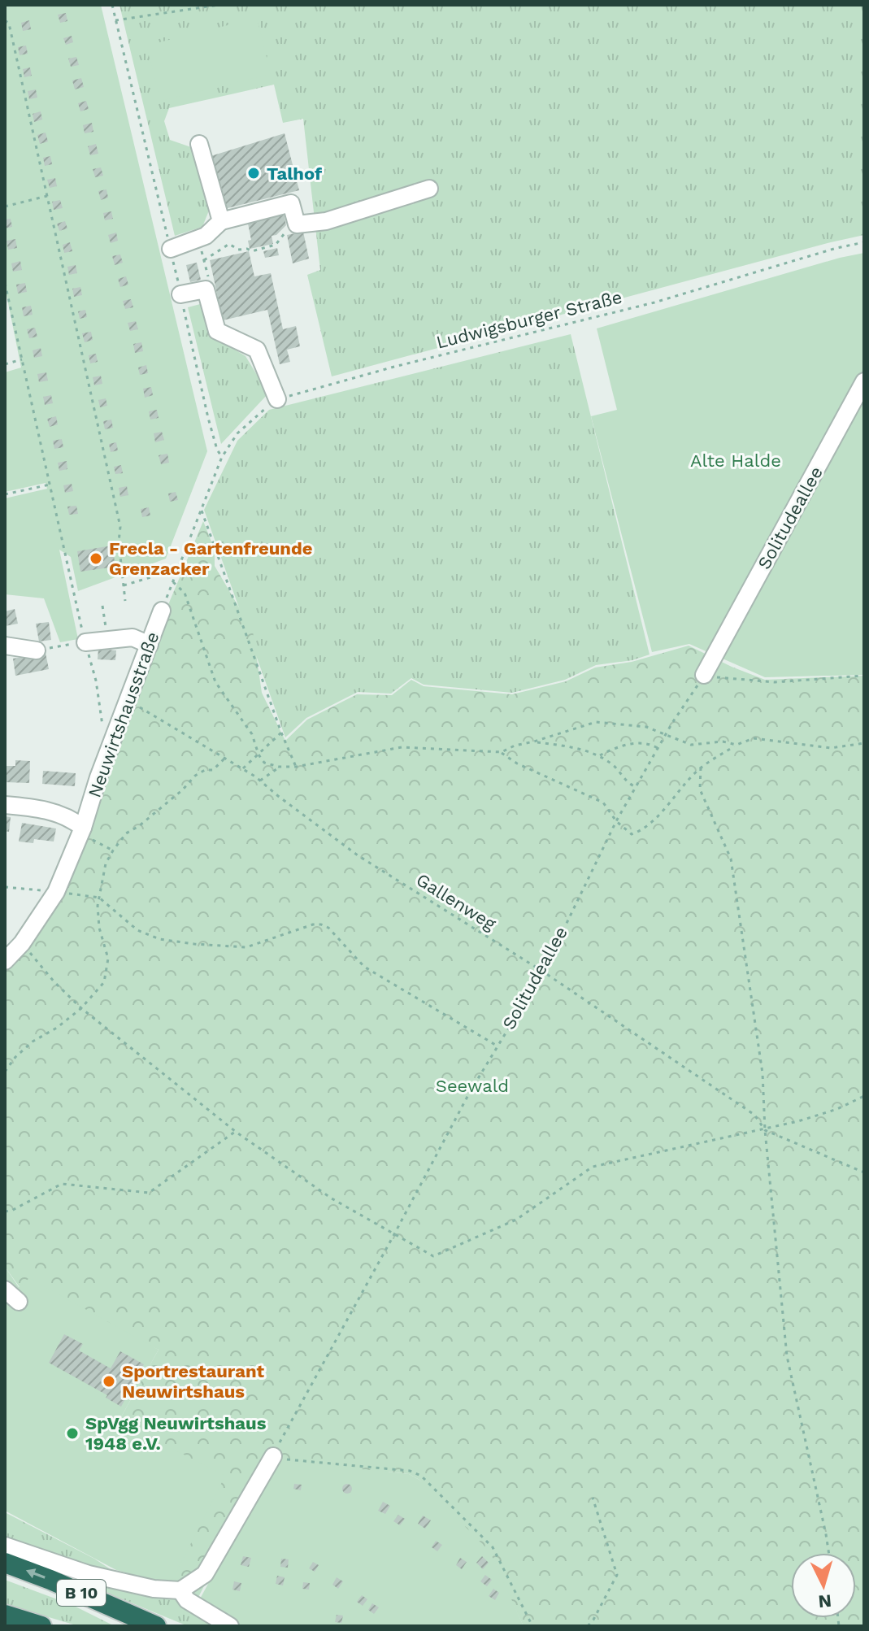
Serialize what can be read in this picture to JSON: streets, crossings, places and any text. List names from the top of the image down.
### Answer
{
  "streets": {
    "highway": ["B 10"],
    "street": ["Solitudeallee", "Neuwirtshausstraße"],
    "path": ["Ludwigsburger Straße", "Gallenweg"]
  },
  "crossings": [
    ["Ludwigsburger Straße", "Neuwirtshausstraße"],
    ["Solitudeallee", "Gallenweg"],
    ["Neuwirtshausstraße", "Gallenweg"]
  ],
  "parks": ["Alte Halde", "Seewald"],
  "places": [
    "Talhof",
    "Frecla - Gartenfreunde Grenzacker",
    "Sportrestaurant Neuwirtshaus",
    "SpVgg Neuwirtshaus 1948 e.V."
  ],
  "north": "bottom"
}
